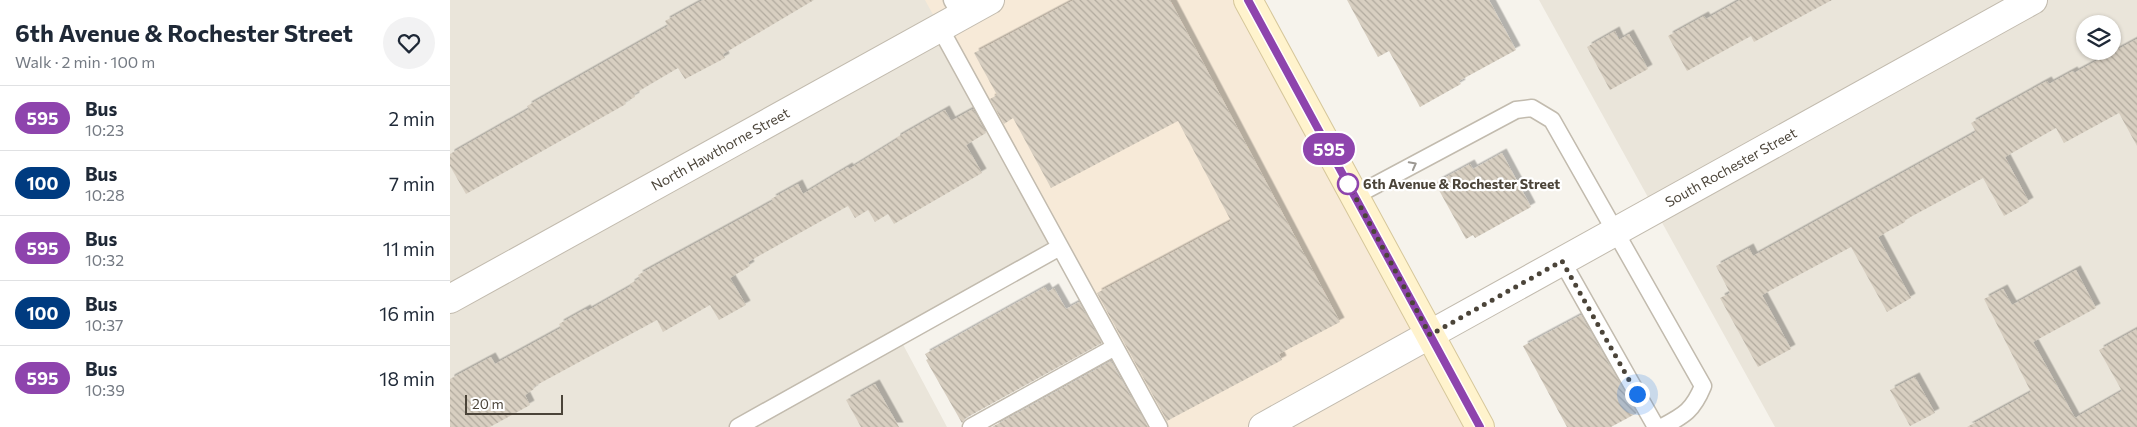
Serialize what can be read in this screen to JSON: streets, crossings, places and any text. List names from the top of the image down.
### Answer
{
  "streets": {
    "street": ["North Hawthorne Street", "South Rochester Street"]
  },
  "places": ["6th Avenue & Rochester Street"],
  "lines": ["bus line 595"],
  "scale_bar": "20 m",
  "page": {
    "heading": ["6th Avenue & Rochester Street", "Walk · 2 min · 100 m"],
    "on_map": "595",
    "list": [
      {
        "mark": "595",
        "name": "Bus",
        "note": "10:23",
        "value": "2 min"
      },
      {
        "mark": "100",
        "name": "Bus",
        "note": "10:28",
        "value": "7 min"
      },
      {
        "mark": "595",
        "name": "Bus",
        "note": "10:32",
        "value": "11 min"
      },
      {
        "mark": "100",
        "name": "Bus",
        "note": "10:37",
        "value": "16 min"
      },
      {
        "mark": "595",
        "name": "Bus",
        "note": "10:39",
        "value": "18 min"
      }
    ],
    "scale": "20 m"
  }
}
